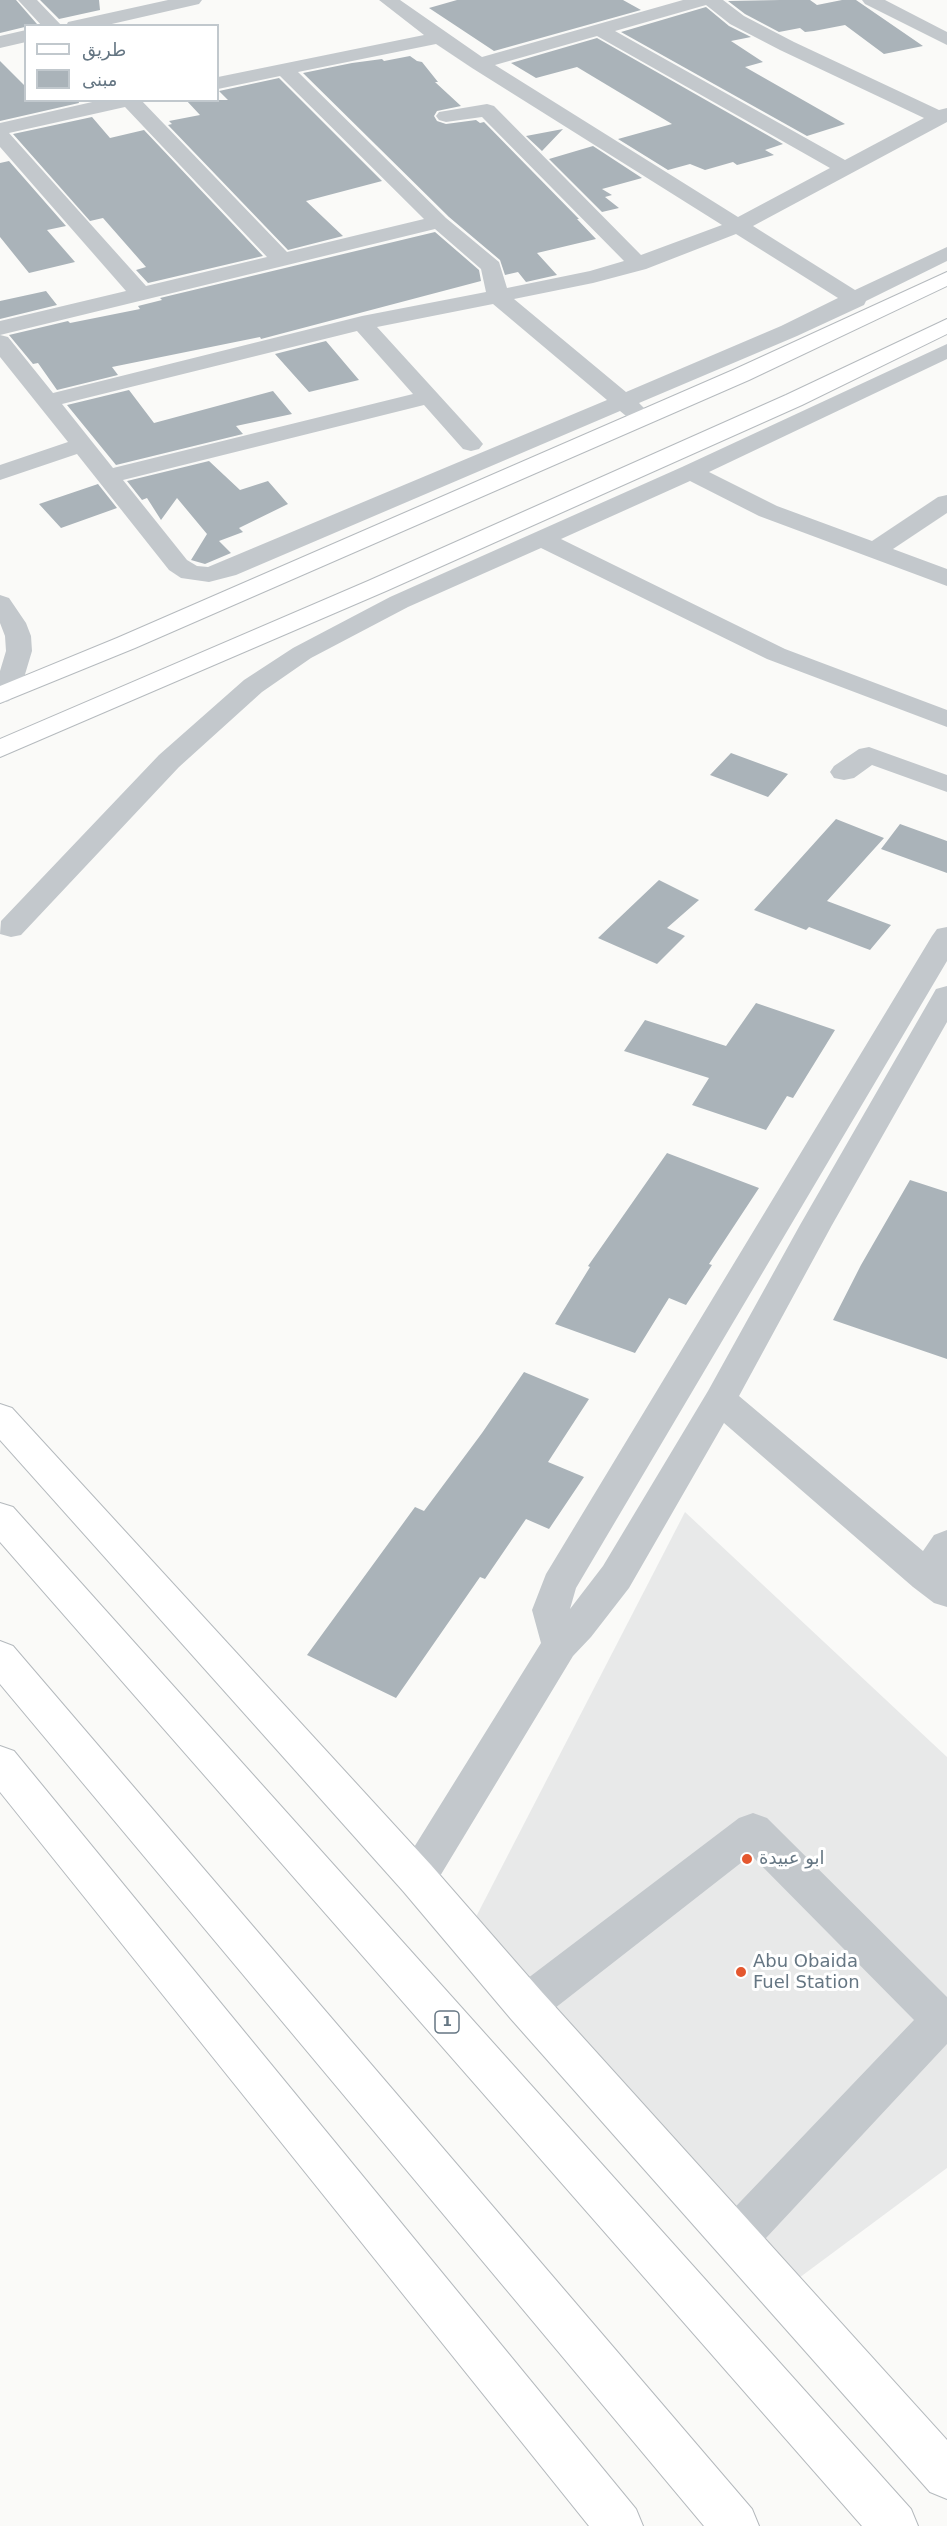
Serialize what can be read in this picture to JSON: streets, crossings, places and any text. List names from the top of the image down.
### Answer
{
  "streets": {
    "main road": ["1"]
  },
  "places": ["ابو عبيدة", "Abu Obaida Fuel Station"],
  "legend": ["طريق", "مبنى"]
}
